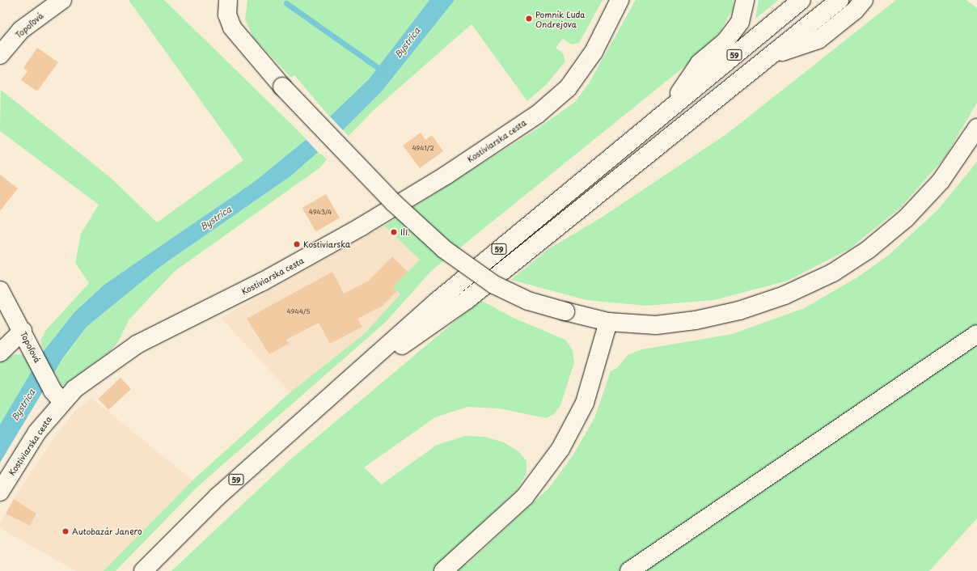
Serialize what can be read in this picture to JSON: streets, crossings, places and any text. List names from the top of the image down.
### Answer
{
  "streets": {
    "main road": ["Topoľová", "59", "Kostiviarska cesta"]
  },
  "crossings": [
    ["Topoľová", "Kostiviarska cesta"]
  ],
  "water": ["Bystrica"],
  "places": [
    "Pomník Ľuda Ondrejova",
    "III.",
    "Kostiviarska",
    "Autobazár Janero"
  ],
  "house_numbers": ["4941/2", "4943/4", "4944/5"]
}
